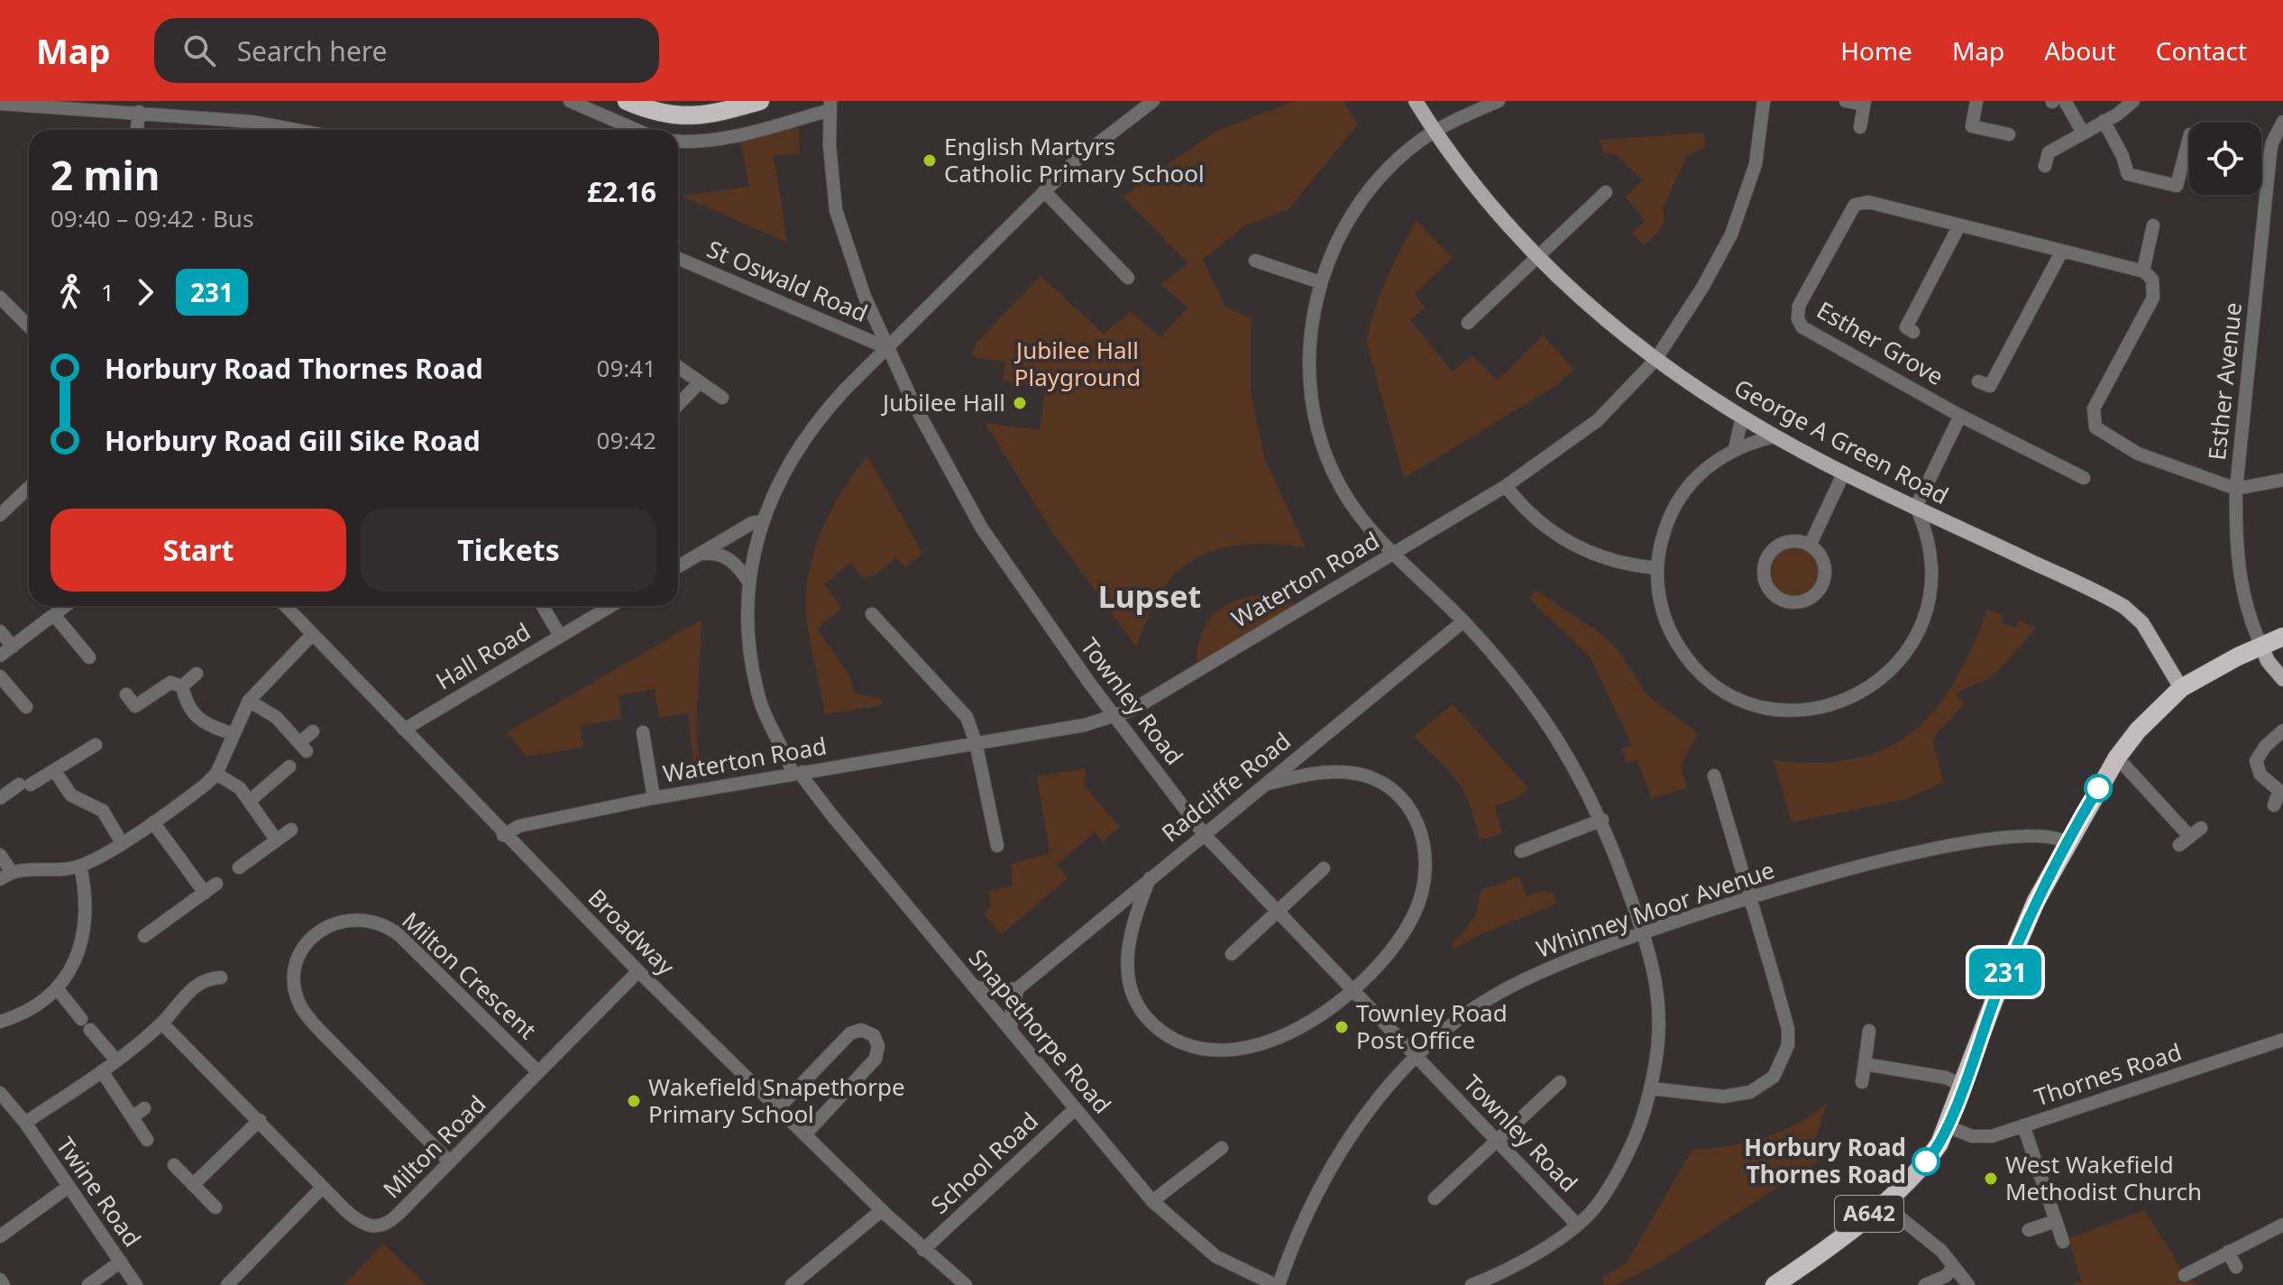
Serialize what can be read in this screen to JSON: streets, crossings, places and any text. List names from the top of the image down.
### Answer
{
  "streets": {
    "highway": ["A642"],
    "main road": ["George A Green Road"],
    "street": [
      "St Oswald Road",
      "Esther Grove",
      "Esther Avenue",
      "Waterton Road",
      "Hall Road",
      "Townley Road",
      "Radcliffe Road",
      "Whinney Moor Avenue",
      "Broadway",
      "Milton Crescent",
      "Snapethorpe Road",
      "Thornes Road",
      "Milton Road",
      "School Road",
      "Twine Road"
    ]
  },
  "crossings": [
    ["St Oswald Road", "Townley Road"],
    ["St Oswald Road", "Snapethorpe Road"],
    ["Esther Avenue", "A642"],
    ["George A Green Road", "Waterton Road"],
    ["George A Green Road", "A642"],
    ["Waterton Road", "Townley Road"],
    ["Waterton Road", "Broadway"],
    ["Waterton Road", "Snapethorpe Road"],
    ["Hall Road", "Broadway"],
    ["Townley Road", "Radcliffe Road"],
    ["Townley Road", "Whinney Moor Avenue"],
    ["Townley Road", "Snapethorpe Road"],
    ["Whinney Moor Avenue", "Snapethorpe Road"],
    ["Whinney Moor Avenue", "A642"],
    ["Broadway", "Milton Road"],
    ["Broadway", "School Road"],
    ["Milton Crescent", "Milton Road"],
    ["Snapethorpe Road", "School Road"],
    ["Thornes Road", "A642"]
  ],
  "districts": ["Lupset"],
  "parks": ["Jubilee Hall Playground"],
  "places": [
    "English Martyrs Catholic Primary School",
    "Jubilee Hall",
    "Townley Road Post Office",
    "Wakefield Snapethorpe Primary School",
    "Horbury Road Thornes Road",
    "West Wakefield Methodist Church"
  ],
  "lines": ["bus line 231"],
  "page": {
    "header": "Map",
    "search": "Search here",
    "nav": [
      "Home",
      "Map",
      "About",
      "Contact"
    ],
    "on_map": "231",
    "heading": ["2 min", "09:40 – 09:42 · Bus", "£2.16"],
    "legs": ["1", "231"],
    "list": [
      {
        "name": "Horbury Road Thornes Road",
        "value": "09:41"
      },
      {
        "name": "Horbury Road Gill Sike Road",
        "value": "09:42"
      }
    ],
    "buttons": ["Start", "Tickets"]
  }
}
